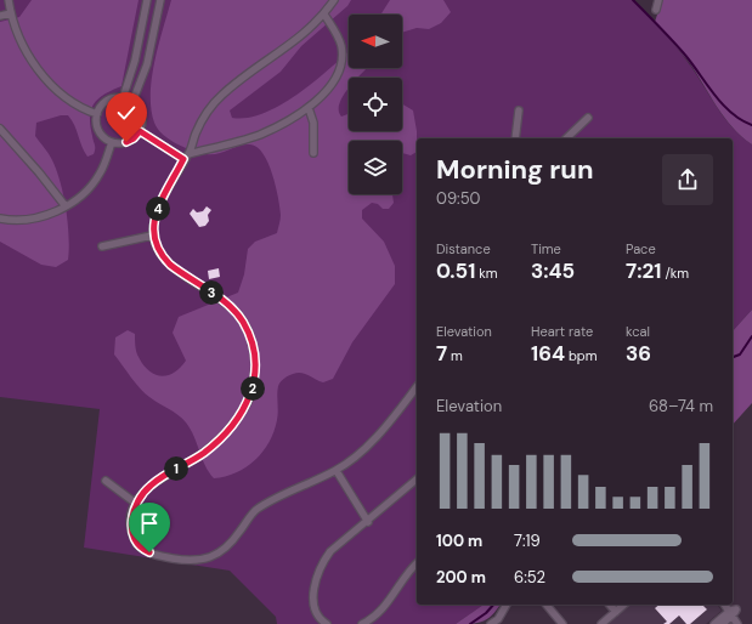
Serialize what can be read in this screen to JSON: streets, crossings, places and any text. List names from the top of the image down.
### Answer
{
  "north": "left",
  "page": {
    "heading": ["Morning run", "09:50"],
    "pins": [
      "4",
      "3",
      "2",
      "1"
    ],
    "stats": [
      ["Distance", "0.51 km"],
      ["Time", "3:45"],
      ["Pace", "7:21 /km"],
      ["Elevation", "7 m"],
      ["Heart rate", "164 bpm"],
      ["kcal", "36"]
    ],
    "chart": ["Elevation", "68–74 m"],
    "list": [
      {
        "name": "100 m",
        "note": "7:19"
      },
      {
        "name": "200 m",
        "note": "6:52"
      }
    ]
  }
}
